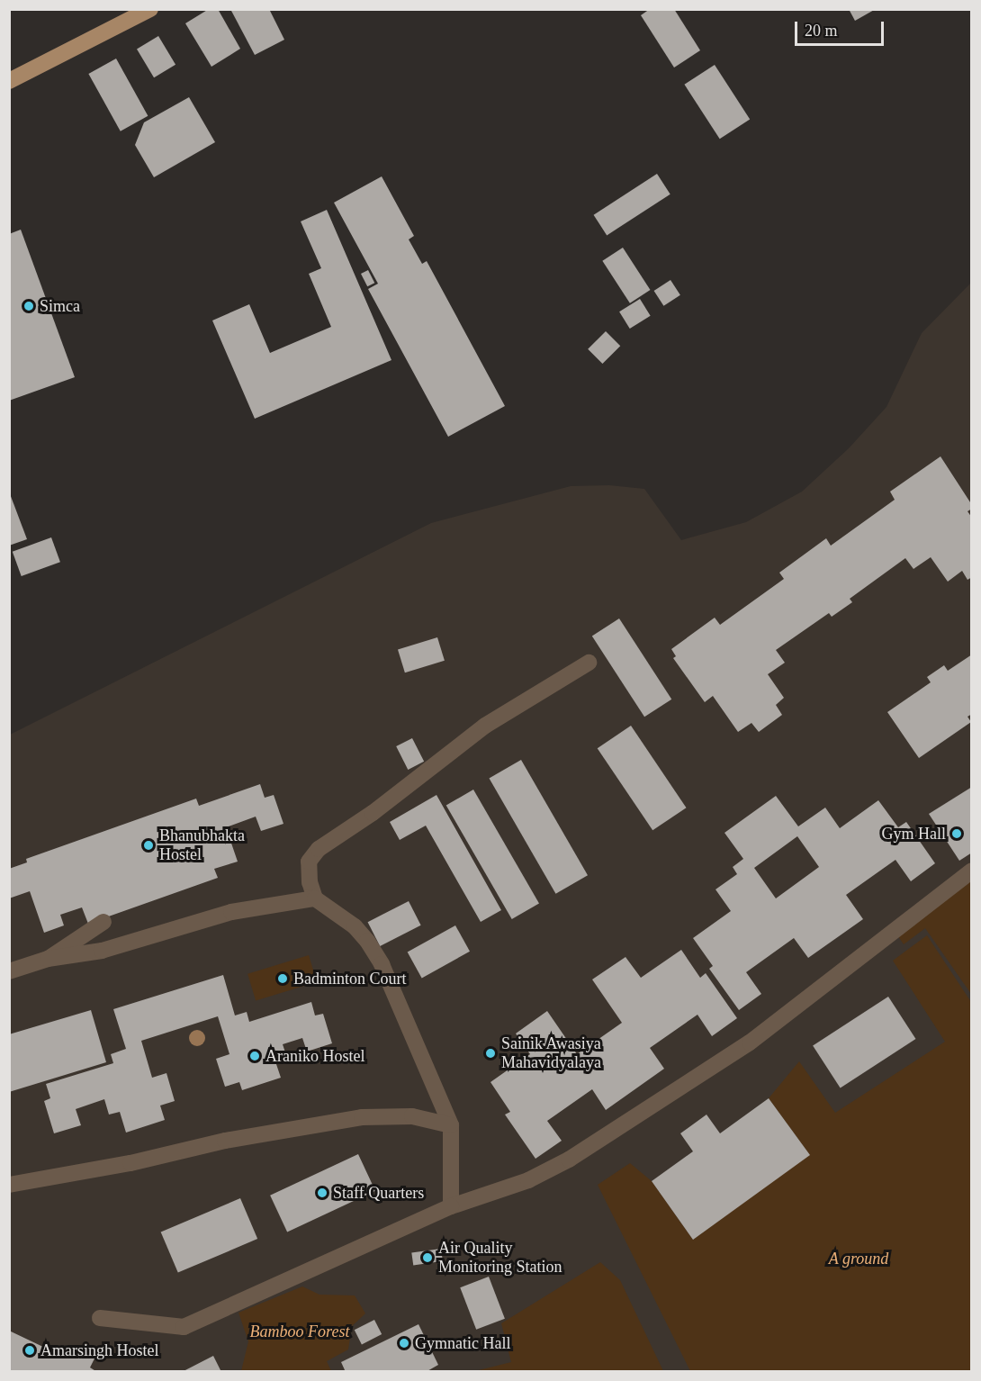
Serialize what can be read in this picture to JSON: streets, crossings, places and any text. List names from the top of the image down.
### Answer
{
  "parks": ["A ground", "Bamboo Forest"],
  "places": [
    "Simca",
    "Gym Hall",
    "Bhanubhakta Hostel",
    "Badminton Court",
    "Sainik Awasiya Mahavidyalaya",
    "Araniko Hostel",
    "Staff Quarters",
    "Air Quality Monitoring Station",
    "Gymnatic Hall",
    "Amarsingh Hostel"
  ],
  "scale_bar": "20 m"
}
